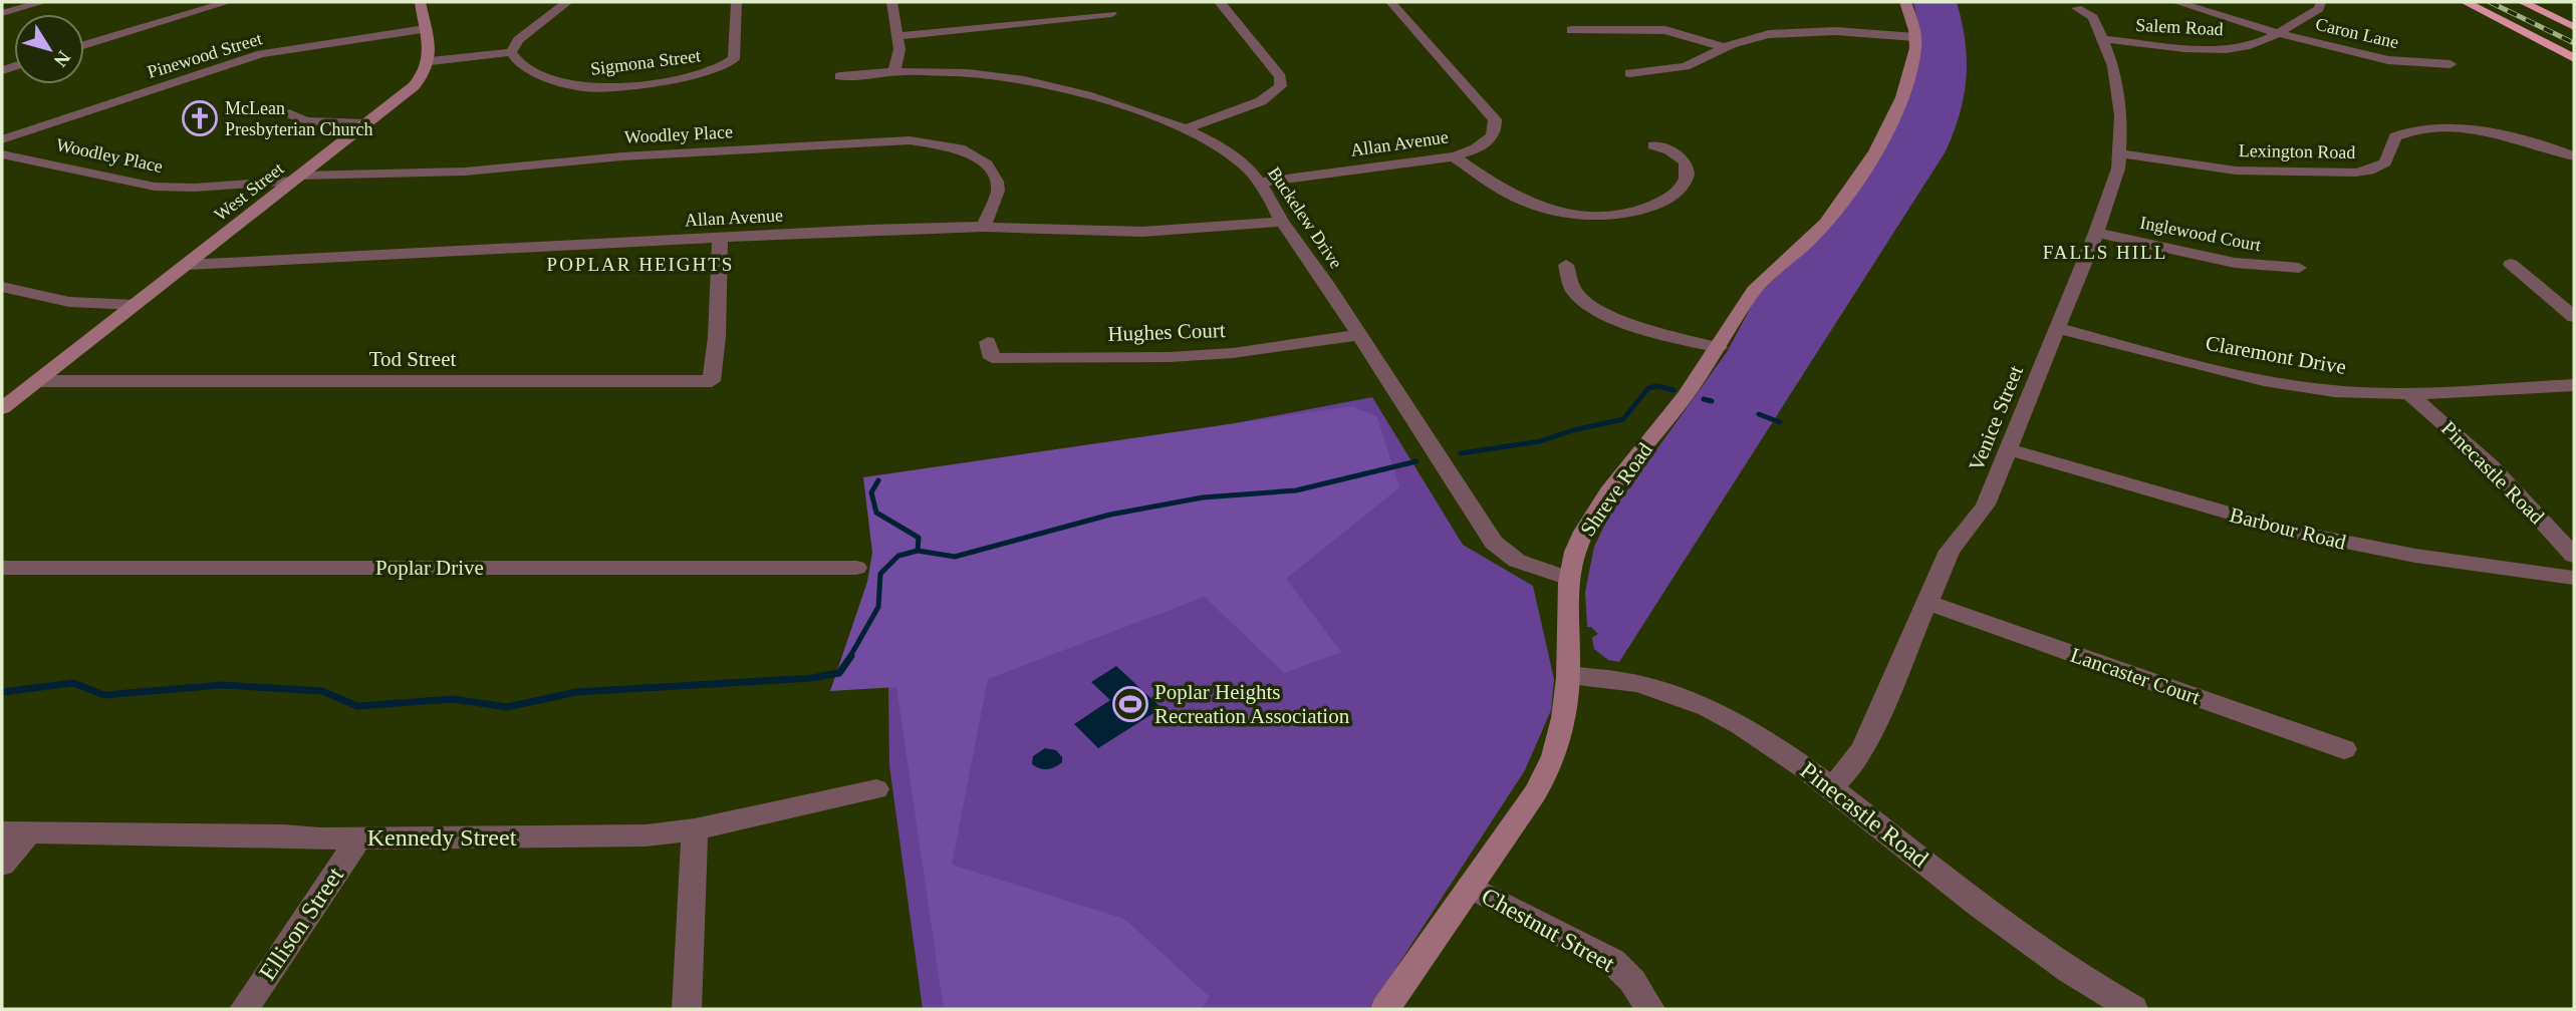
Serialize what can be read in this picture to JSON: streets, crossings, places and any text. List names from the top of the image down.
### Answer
{
  "streets": {
    "main road": ["West Street", "Shreve Road"],
    "street": [
      "Salem Road",
      "Caron Lane",
      "Pinewood Street",
      "Sigmona Street",
      "Woodley Place",
      "Allan Avenue",
      "Lexington Road",
      "Buckelew Drive",
      "Inglewood Court",
      "Hughes Court",
      "Claremont Drive",
      "Tod Street",
      "Venice Street",
      "Pinecastle Road",
      "Barbour Road",
      "Poplar Drive",
      "Lancaster Court",
      "Kennedy Street",
      "Ellison Street",
      "Chestnut Street"
    ]
  },
  "crossings": [
    ["Salem Road", "Caron Lane"],
    ["Salem Road", "Venice Street"],
    ["Woodley Place", "Allan Avenue"],
    ["Woodley Place", "West Street"],
    ["Allan Avenue", "West Street"],
    ["Allan Avenue", "Buckelew Drive"],
    ["Allan Avenue", "Tod Street"],
    ["Lexington Road", "Venice Street"],
    ["West Street", "Tod Street"],
    ["Buckelew Drive", "Hughes Court"],
    ["Buckelew Drive", "Shreve Road"],
    ["Inglewood Court", "Venice Street"],
    ["Claremont Drive", "Venice Street"],
    ["Claremont Drive", "Pinecastle Road"],
    ["Venice Street", "Pinecastle Road"],
    ["Venice Street", "Barbour Road"],
    ["Venice Street", "Lancaster Court"],
    ["Pinecastle Road", "Shreve Road"],
    ["Shreve Road", "Chestnut Street"],
    ["Kennedy Street", "Ellison Street"]
  ],
  "districts": ["FALLS HILL", "POPLAR HEIGHTS"],
  "places": {
    "church": ["McLean Presbyterian Church"],
    "sports": ["Poplar Heights Recreation Association"]
  },
  "north": "bottom right"
}
